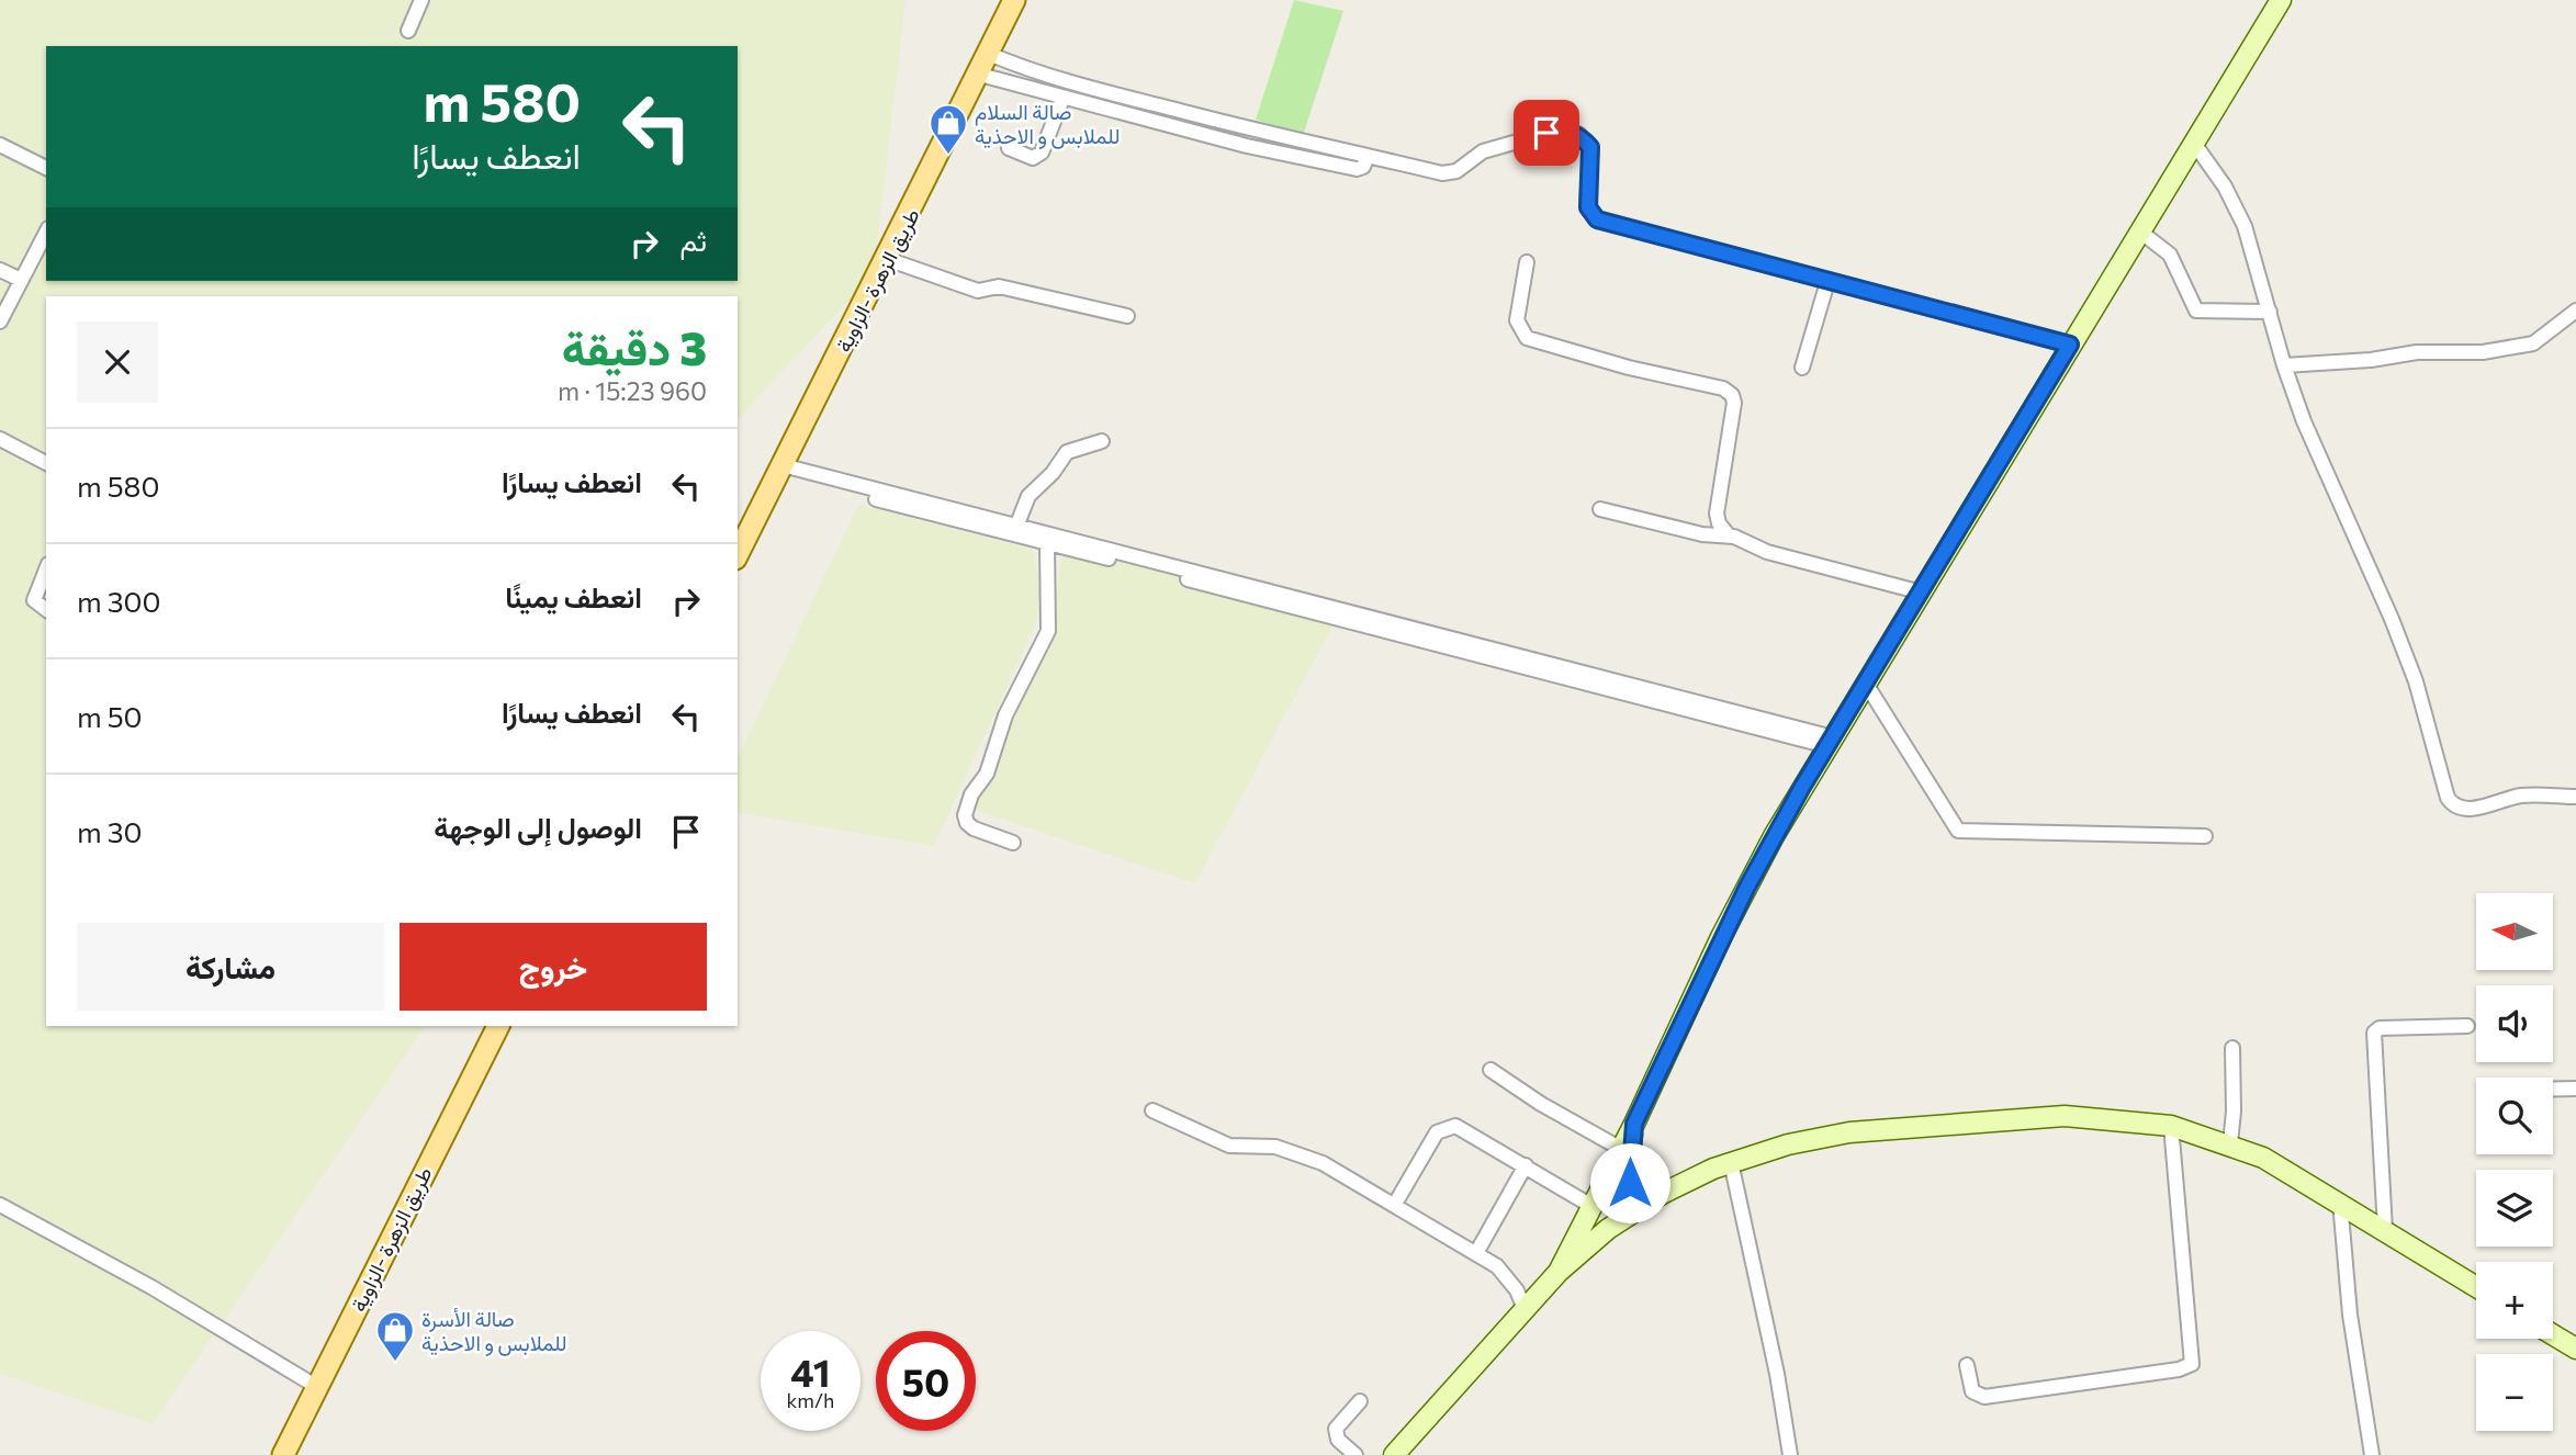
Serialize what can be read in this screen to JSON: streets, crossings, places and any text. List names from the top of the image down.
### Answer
{
  "streets": {
    "main road": ["طريق الزهرة -الزاوية"]
  },
  "places": {
    "shop": ["صالة السلام للملابس و الاحذية", "صالة الأسرة للملابس و الاحذية"]
  },
  "north": "left",
  "page": {
    "turn": ["580 m", "انعطف يسارًا"],
    "then": "ثم",
    "heading": ["3 دقيقة", "960 m · 15:23"],
    "list": [
      {
        "name": "انعطف يسارًا",
        "value": "580 m"
      },
      {
        "name": "انعطف يمينًا",
        "value": "300 m"
      },
      {
        "name": "انعطف يسارًا",
        "value": "50 m"
      },
      {
        "name": "الوصول إلى الوجهة",
        "value": "30 m"
      }
    ],
    "map_buttons": ["+", "−"],
    "buttons": ["خروج", "مشاركة"],
    "speed": "41 km/h",
    "limit": "50"
  }
}
